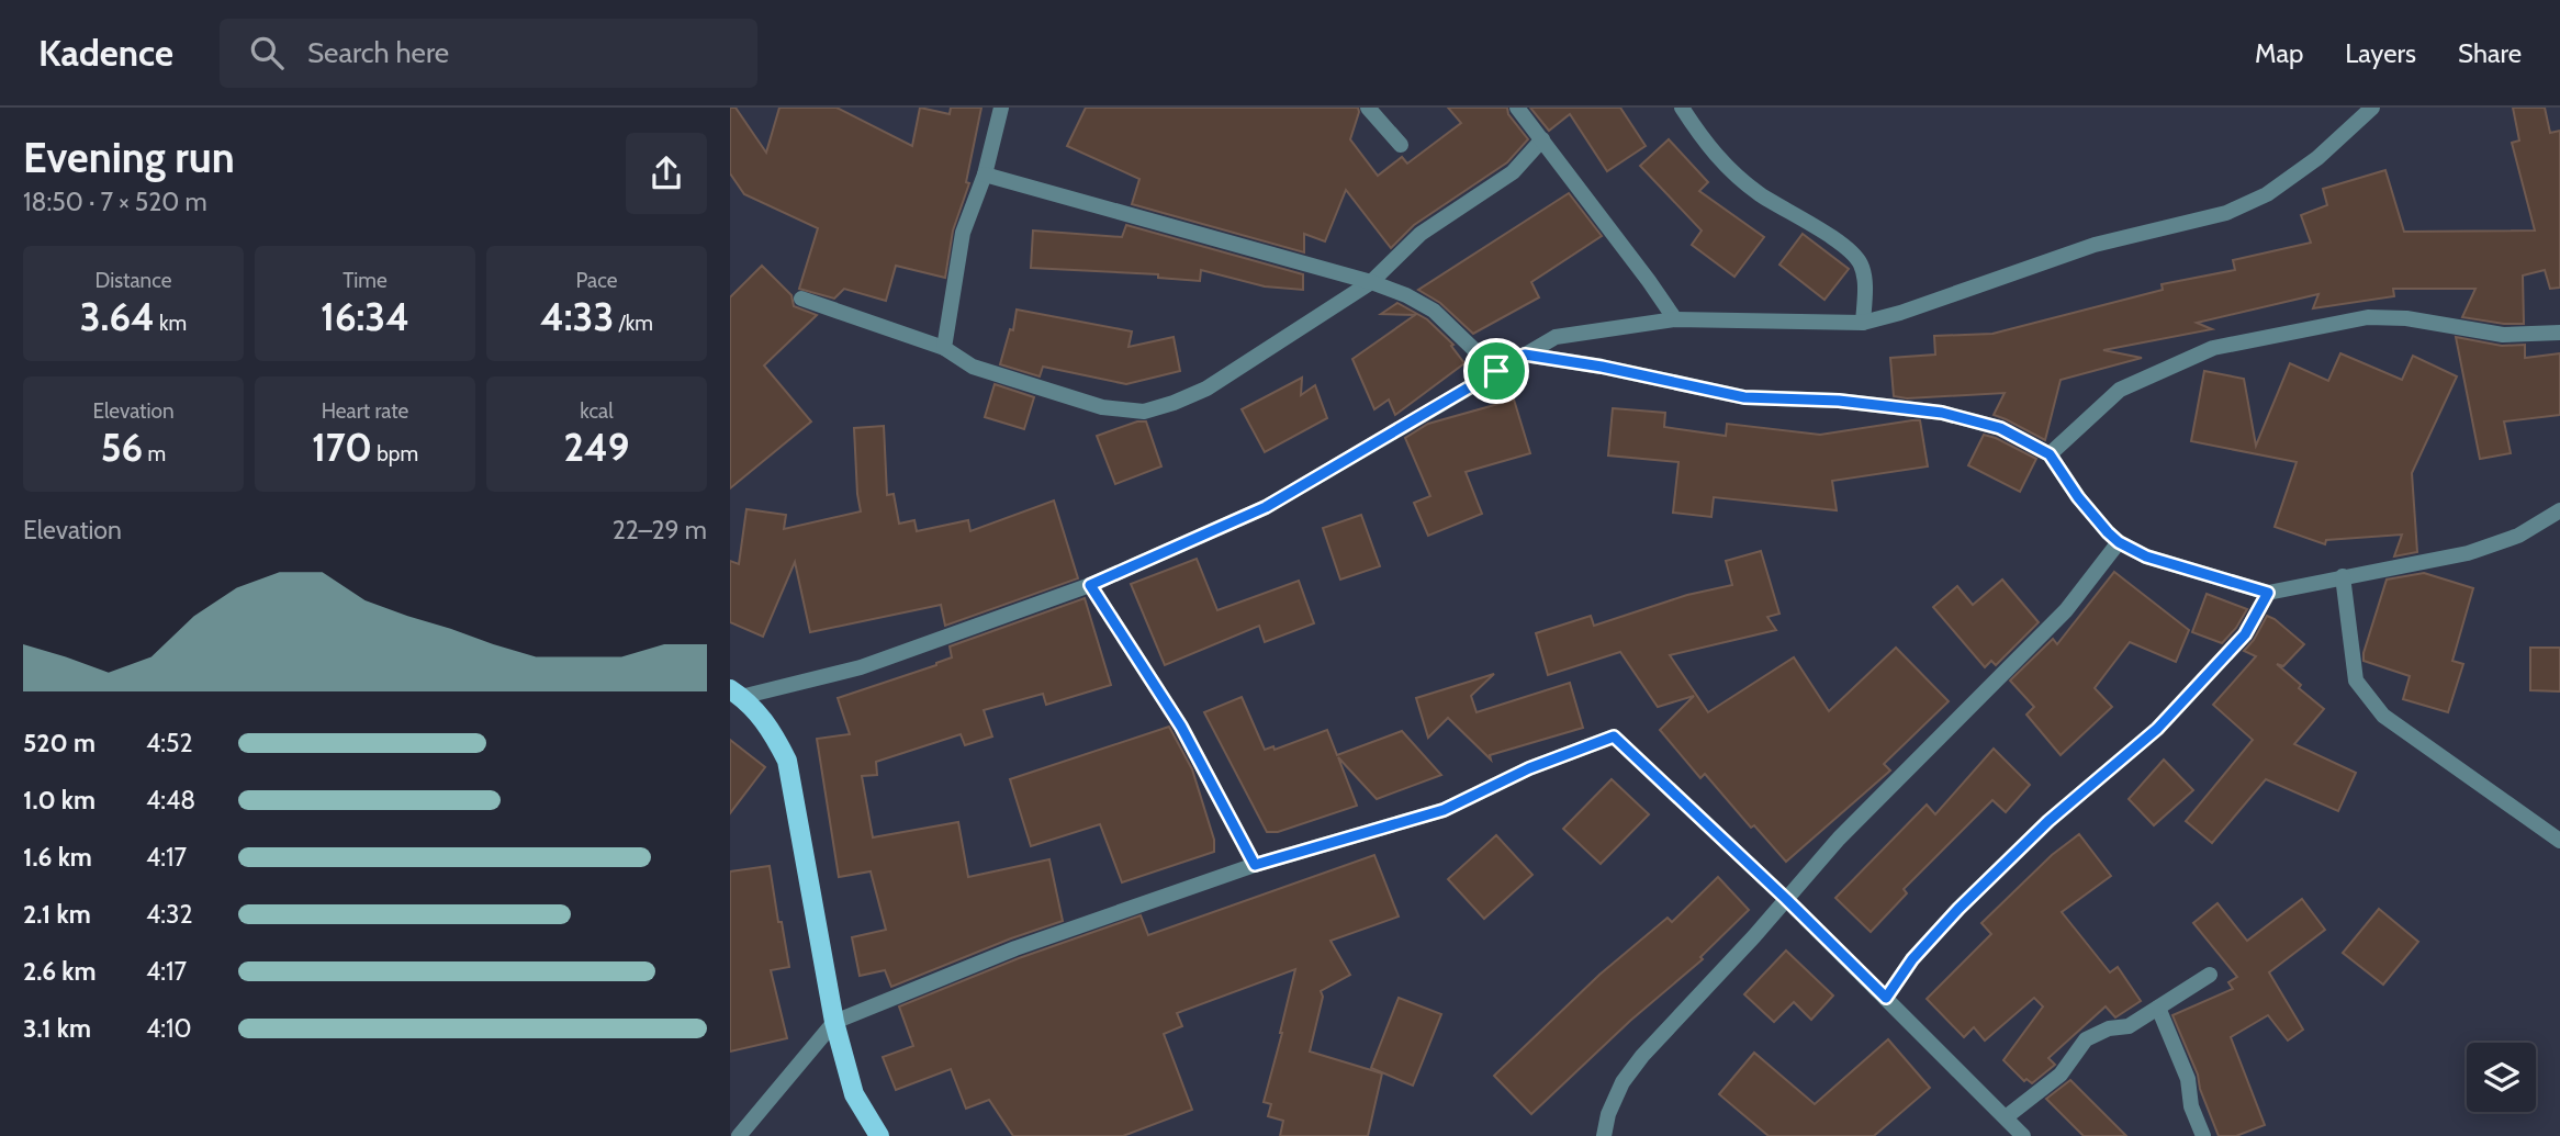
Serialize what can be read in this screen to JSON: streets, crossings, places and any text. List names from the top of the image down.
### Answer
{
  "page": {
    "header": "Kadence",
    "search": "Search here",
    "nav": ["Map", "Layers", "Share"],
    "heading": ["Evening run", "18:50 · 7 × 520 m"],
    "stats": [
      ["Distance", "3.64 km"],
      ["Time", "16:34"],
      ["Pace", "4:33 /km"],
      ["Elevation", "56 m"],
      ["Heart rate", "170 bpm"],
      ["kcal", "249"]
    ],
    "chart": ["Elevation", "22–29 m"],
    "list": [
      {
        "name": "520 m",
        "note": "4:52"
      },
      {
        "name": "1.0 km",
        "note": "4:48"
      },
      {
        "name": "1.6 km",
        "note": "4:17"
      },
      {
        "name": "2.1 km",
        "note": "4:32"
      },
      {
        "name": "2.6 km",
        "note": "4:17"
      },
      {
        "name": "3.1 km",
        "note": "4:10"
      }
    ]
  }
}
